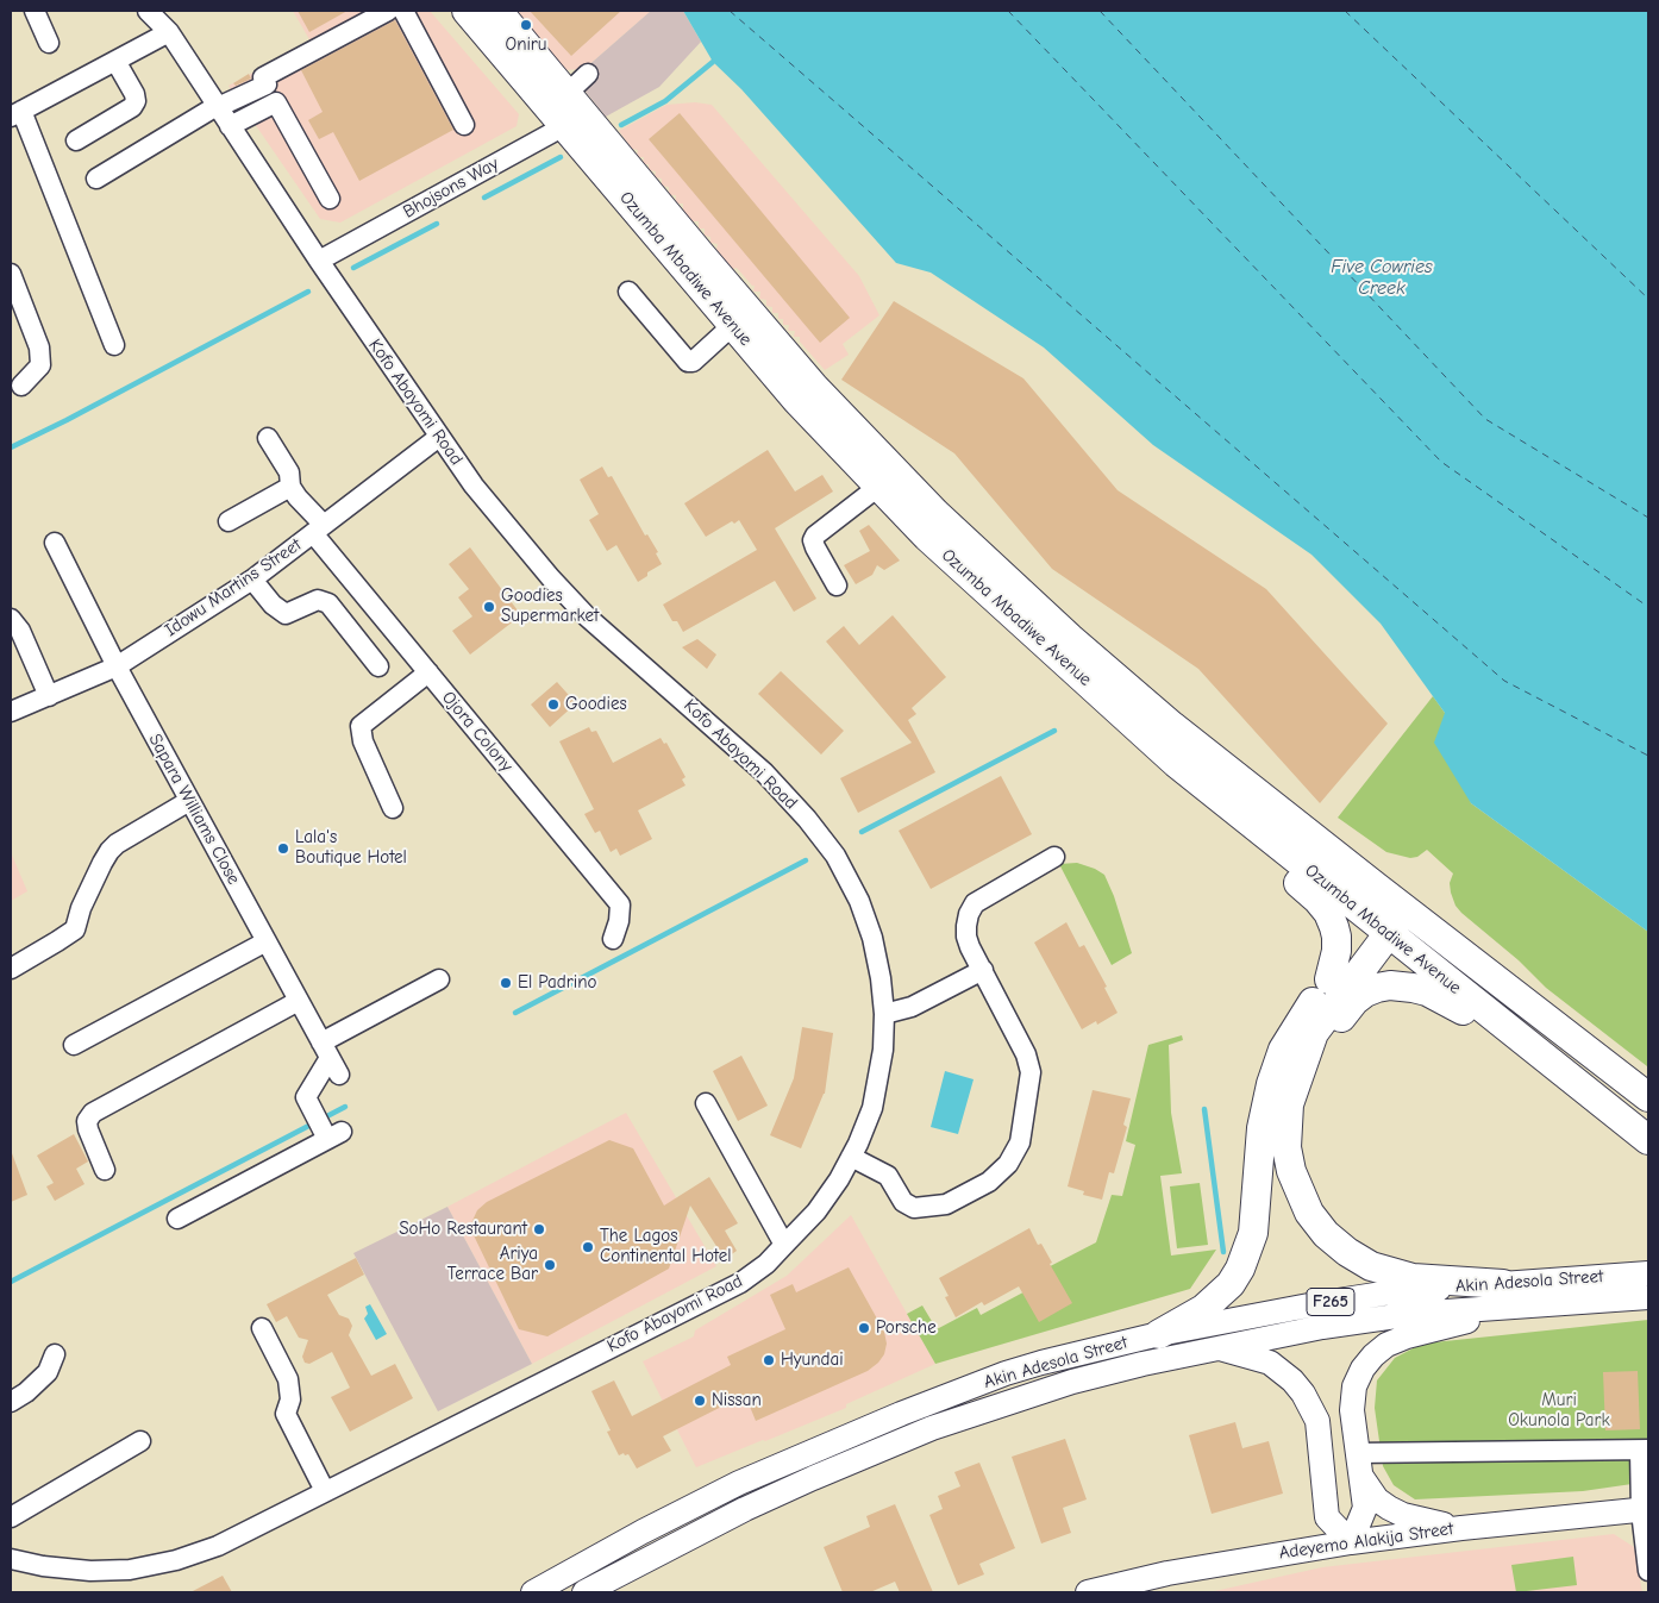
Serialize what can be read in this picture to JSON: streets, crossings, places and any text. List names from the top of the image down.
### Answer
{
  "streets": {
    "highway": ["Ozumba Mbadiwe Avenue"],
    "main road": ["Akin Adesola Street", "F265", "Adeyemo Alakija Street"],
    "street": [
      "Bhojsons Way",
      "Kofo Abayomi Road",
      "Idowu Martins Street",
      "Ojora Colony",
      "Sapara Williams Close"
    ]
  },
  "crossings": [
    ["Bhojsons Way", "Ozumba Mbadiwe Avenue"],
    ["Bhojsons Way", "Kofo Abayomi Road"],
    ["Kofo Abayomi Road", "Idowu Martins Street"],
    ["Idowu Martins Street", "Ojora Colony"],
    ["Idowu Martins Street", "Sapara Williams Close"]
  ],
  "water": ["Five Cowries Creek"],
  "parks": ["Muri Okunola Park"],
  "places": [
    "Oniru",
    "Goodies Supermarket",
    "Goodies",
    "Lala's Boutique Hotel",
    "El Padrino",
    "SoHo Restaurant",
    "The Lagos Continental Hotel",
    "Ariya Terrace Bar",
    "Porsche",
    "Hyundai",
    "Nissan"
  ]
}
